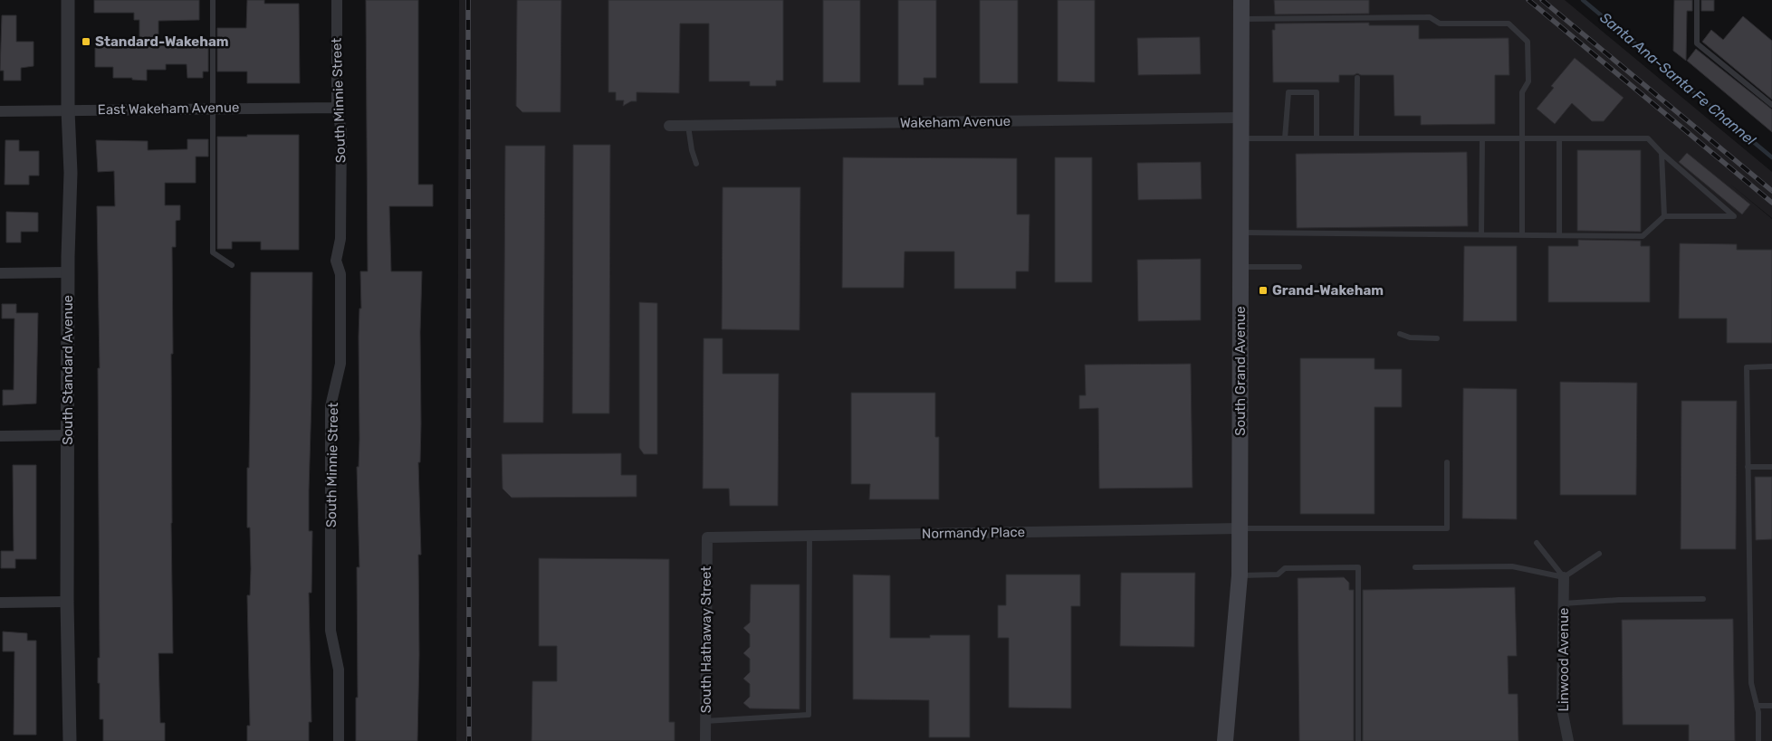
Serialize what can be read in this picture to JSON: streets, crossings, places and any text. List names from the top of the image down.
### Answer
{
  "streets": {
    "main road": ["South Grand Avenue"],
    "street": [
      "South Minnie Street",
      "East Wakeham Avenue",
      "Wakeham Avenue",
      "South Standard Avenue",
      "Normandy Place",
      "South Hathaway Street",
      "Linwood Avenue"
    ]
  },
  "crossings": [
    ["South Minnie Street", "East Wakeham Avenue"],
    ["East Wakeham Avenue", "South Standard Avenue"],
    ["Wakeham Avenue", "South Grand Avenue"],
    ["South Grand Avenue", "Normandy Place"],
    ["Normandy Place", "South Hathaway Street"]
  ],
  "water": ["Santa Ana-Santa Fe Channel"],
  "places": {
    "transit": ["Standard-Wakeham", "Grand-Wakeham"]
  }
}
